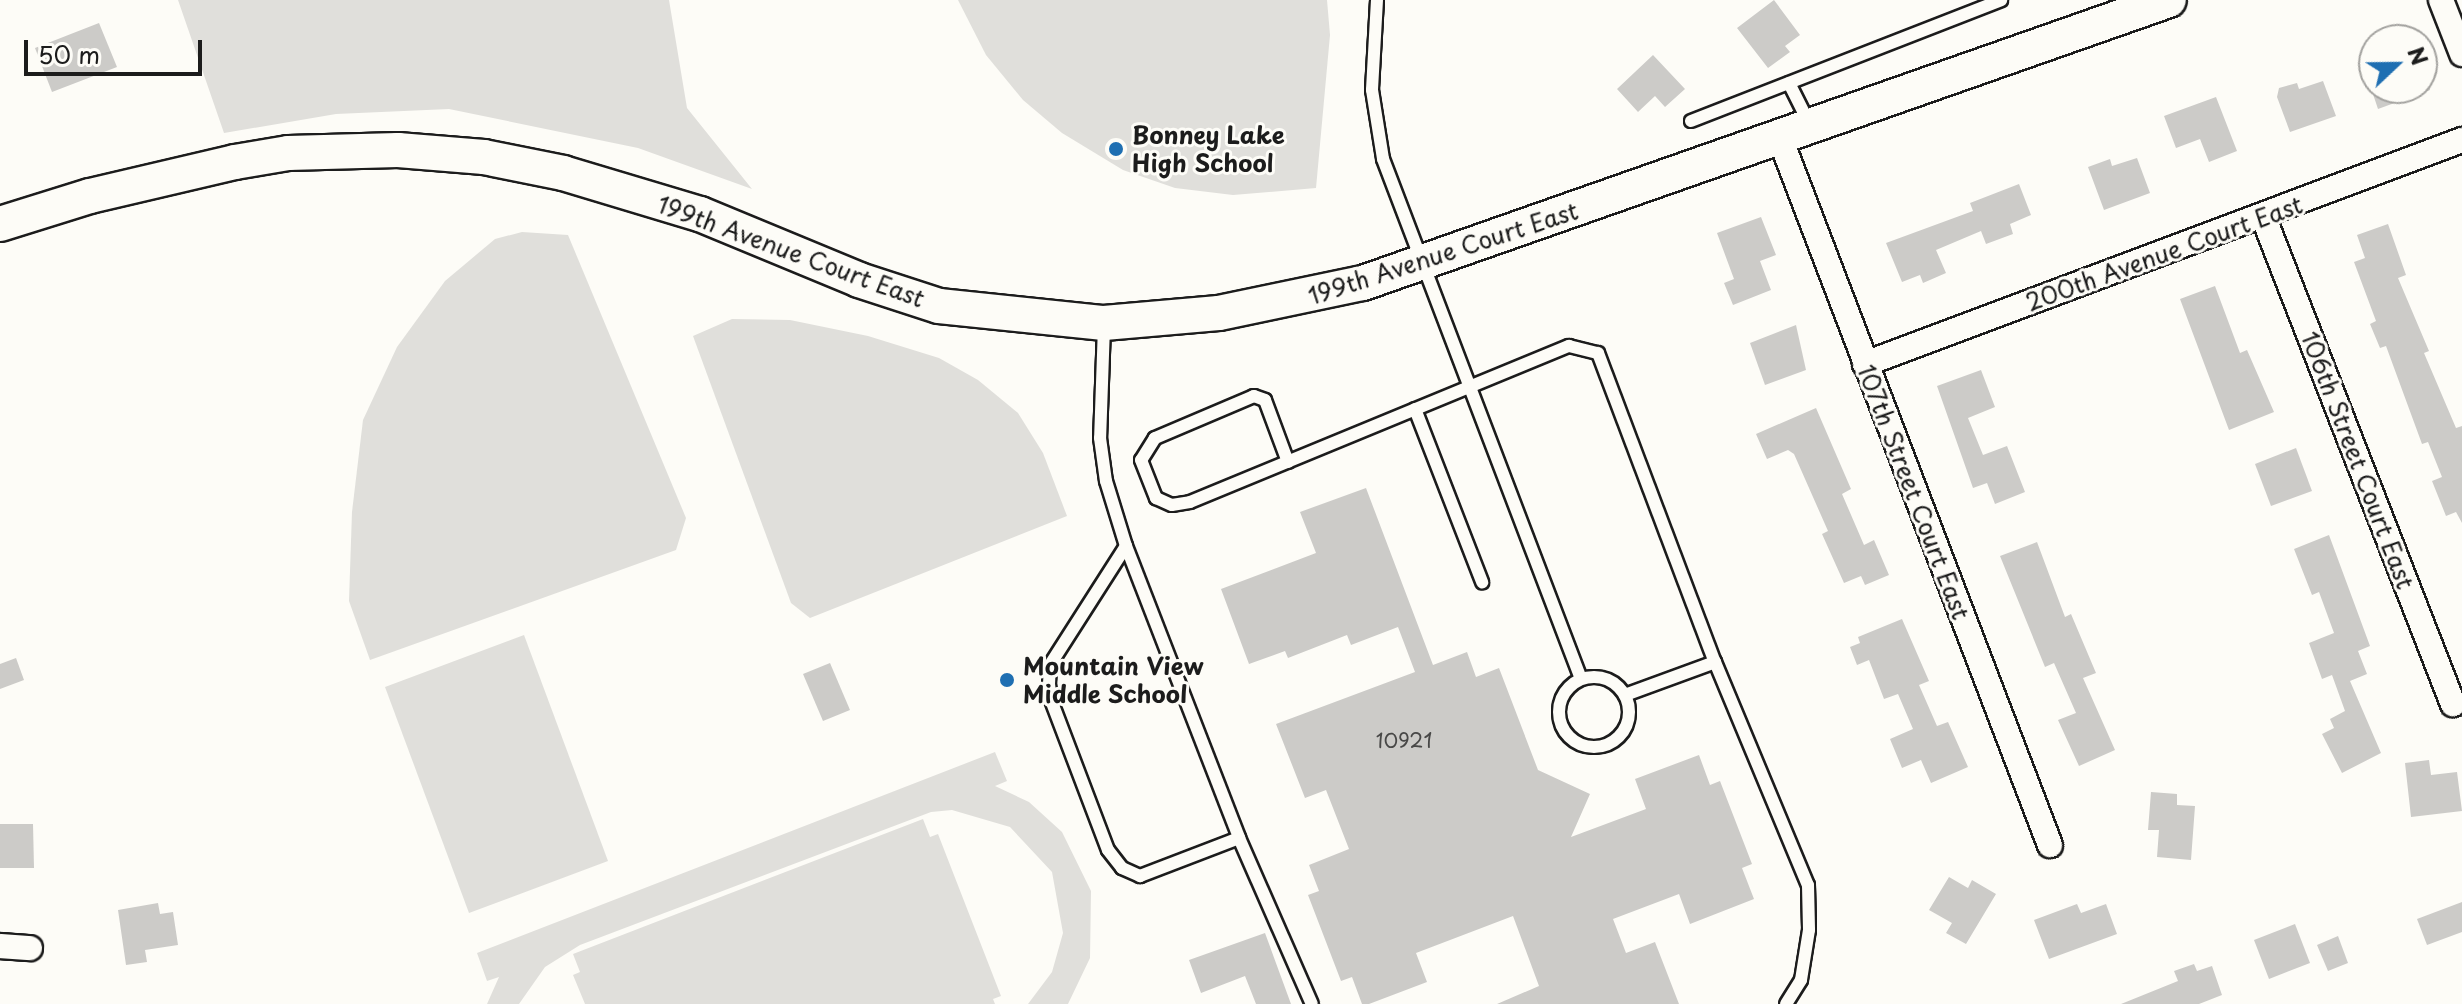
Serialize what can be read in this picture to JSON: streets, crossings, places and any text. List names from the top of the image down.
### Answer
{
  "streets": {
    "main road": ["199th Avenue Court East"],
    "street": ["200th Avenue Court East", "106th Street Court East", "107th Street Court East"]
  },
  "crossings": [
    ["199th Avenue Court East", "107th Street Court East"],
    ["200th Avenue Court East", "106th Street Court East"],
    ["200th Avenue Court East", "107th Street Court East"]
  ],
  "places": ["Bonney Lake High School", "Mountain View Middle School"],
  "house_numbers": ["10921"],
  "scale_bar": "50 m",
  "north": "right"
}
